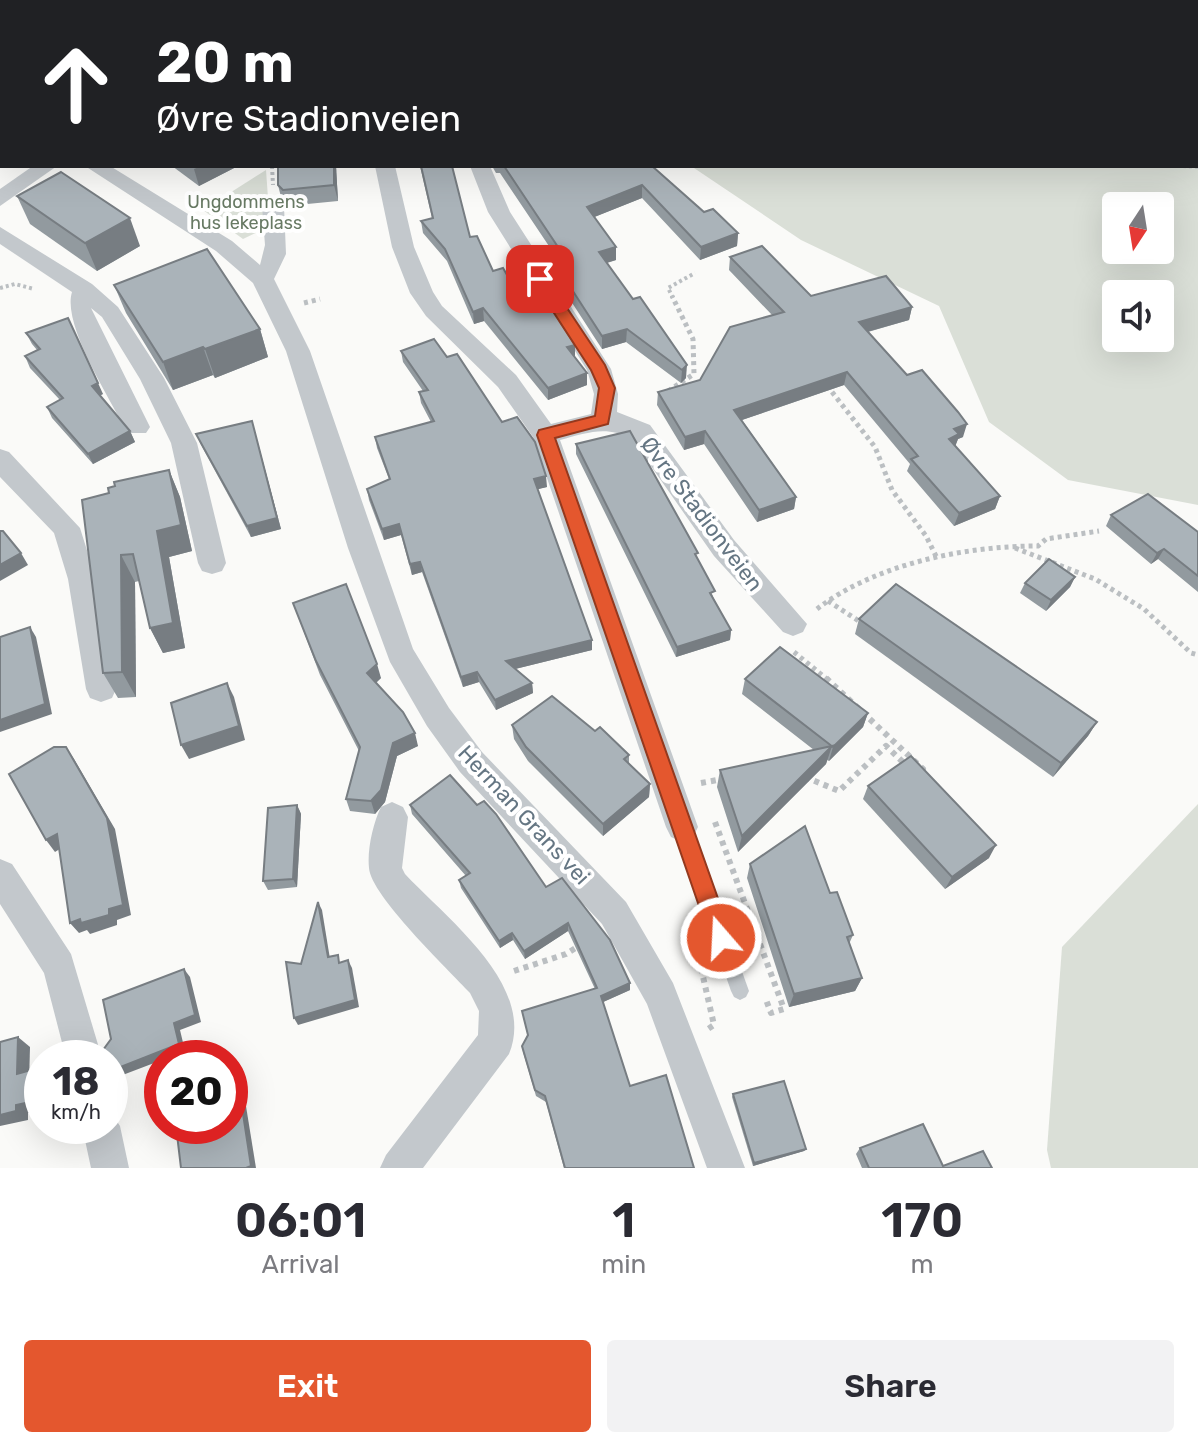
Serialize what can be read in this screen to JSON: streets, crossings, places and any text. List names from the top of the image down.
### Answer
{
  "streets": {
    "street": ["Øvre Stadionveien", "Herman Grans vei"]
  },
  "parks": ["Ungdommens hus lekeplass"],
  "north": "bottom",
  "page": {
    "turn": ["20 m", "Øvre Stadionveien"],
    "speed": "18 km/h",
    "limit": "20",
    "eta": [
      "06:01",
      "Arrival",
      "1",
      "min",
      "170",
      "m"
    ],
    "buttons": ["Exit", "Share"]
  }
}
